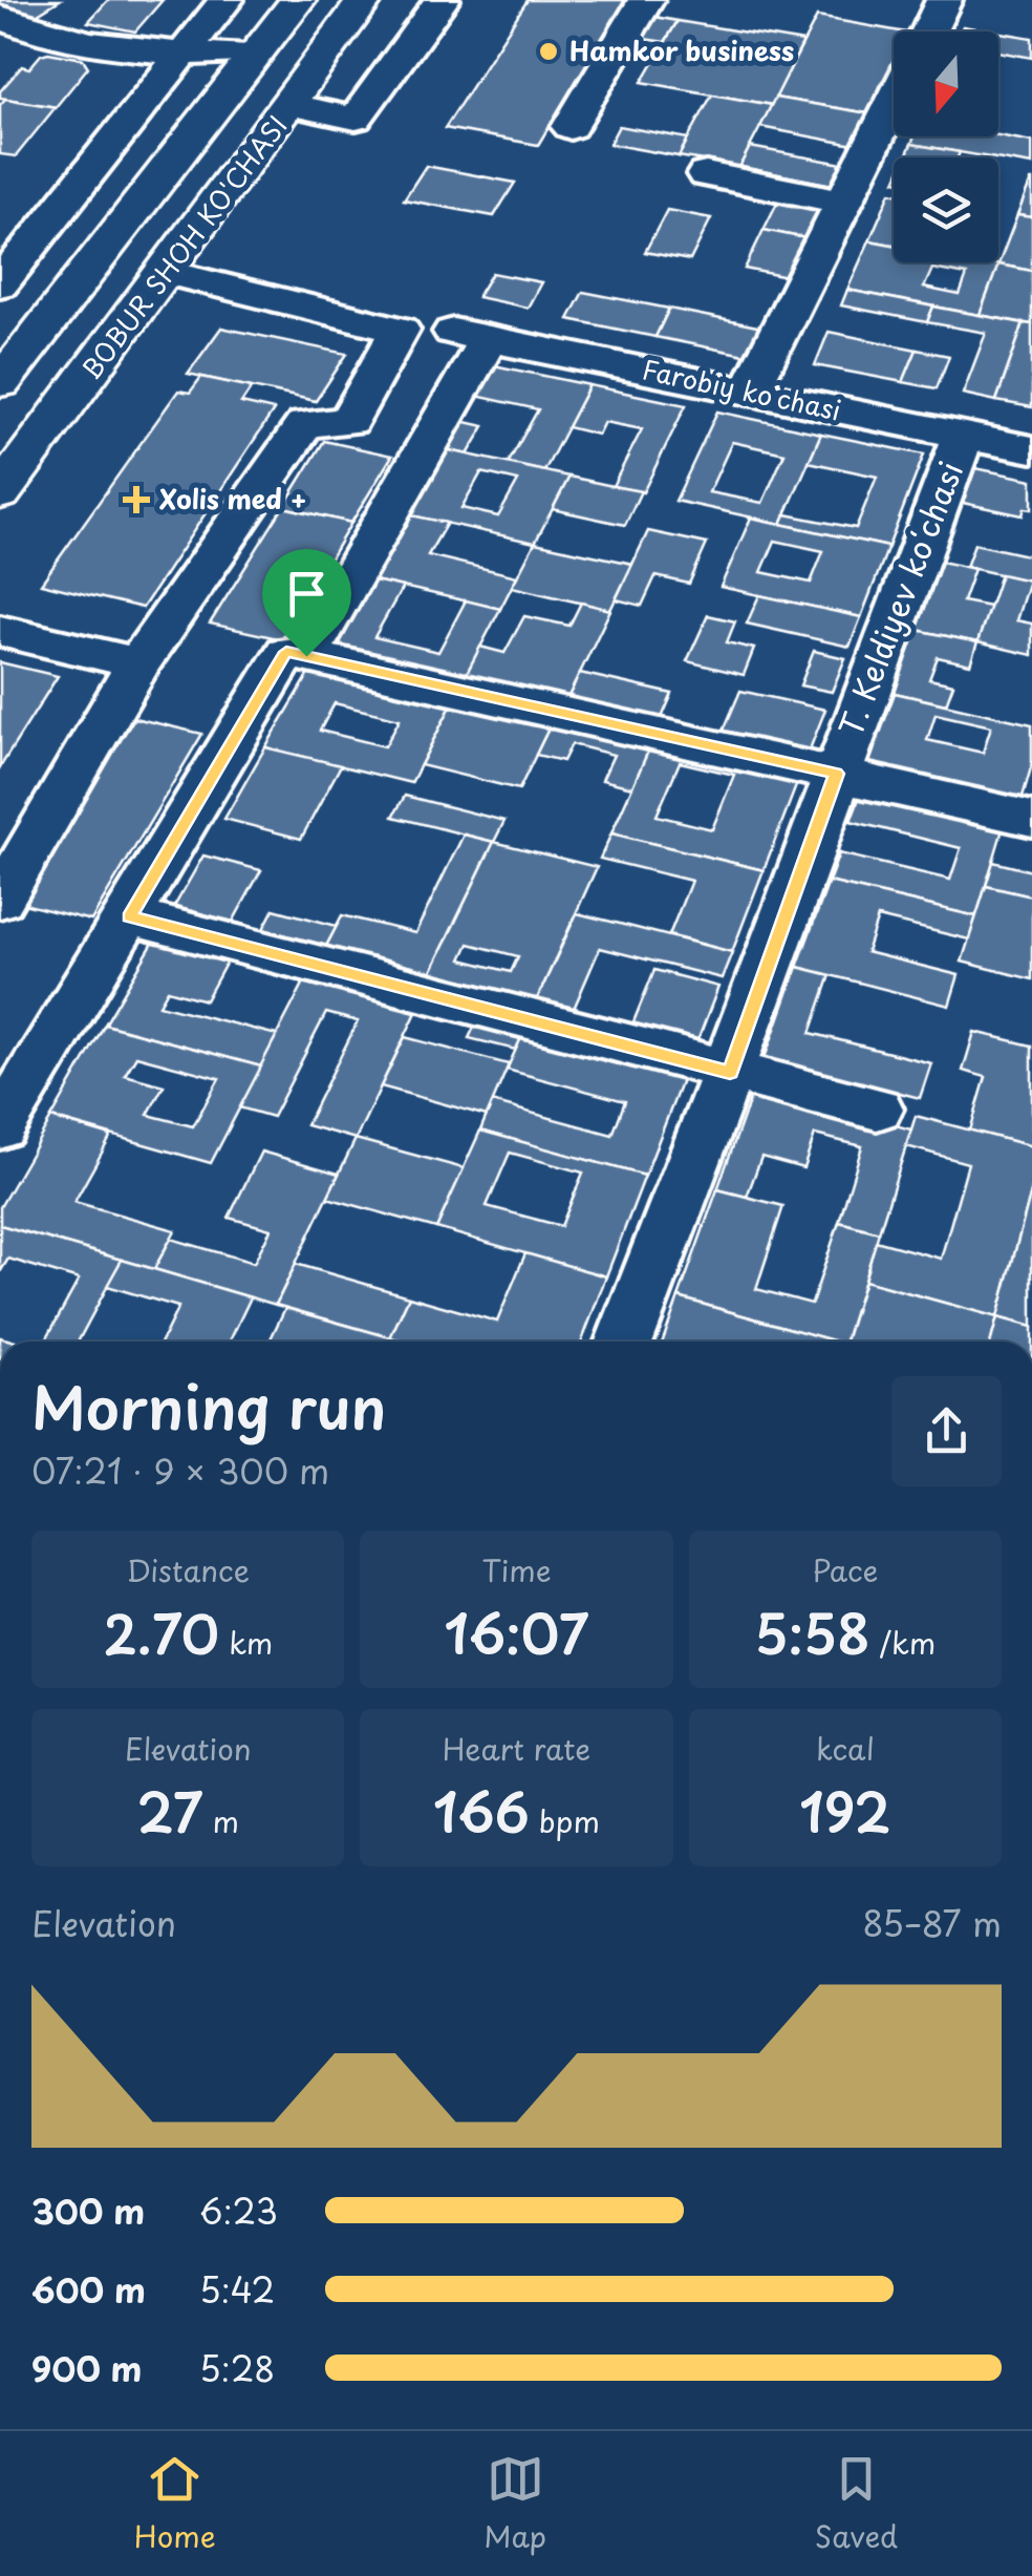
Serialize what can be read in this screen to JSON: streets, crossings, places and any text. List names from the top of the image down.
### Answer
{
  "streets": {
    "main road": ["BOBUR SHOH KO'CHASI"],
    "street": ["Farobiy koʻchasi", "T. Keldiyev koʻchasi"]
  },
  "crossings": [
    ["Farobiy koʻchasi", "T. Keldiyev koʻchasi"]
  ],
  "places": {
    "other": ["Hamkor business"],
    "health": ["Xolis med +"]
  },
  "north": "bottom",
  "page": {
    "heading": ["Morning run", "07:21 · 9 × 300 m"],
    "stats": [
      ["Distance", "2.70 km"],
      ["Time", "16:07"],
      ["Pace", "5:58 /km"],
      ["Elevation", "27 m"],
      ["Heart rate", "166 bpm"],
      ["kcal", "192"]
    ],
    "chart": ["Elevation", "85–87 m"],
    "list": [
      {
        "name": "300 m",
        "note": "6:23"
      },
      {
        "name": "600 m",
        "note": "5:42"
      },
      {
        "name": "900 m",
        "note": "5:28"
      }
    ],
    "tabs": ["Home", "Map", "Saved"]
  }
}
